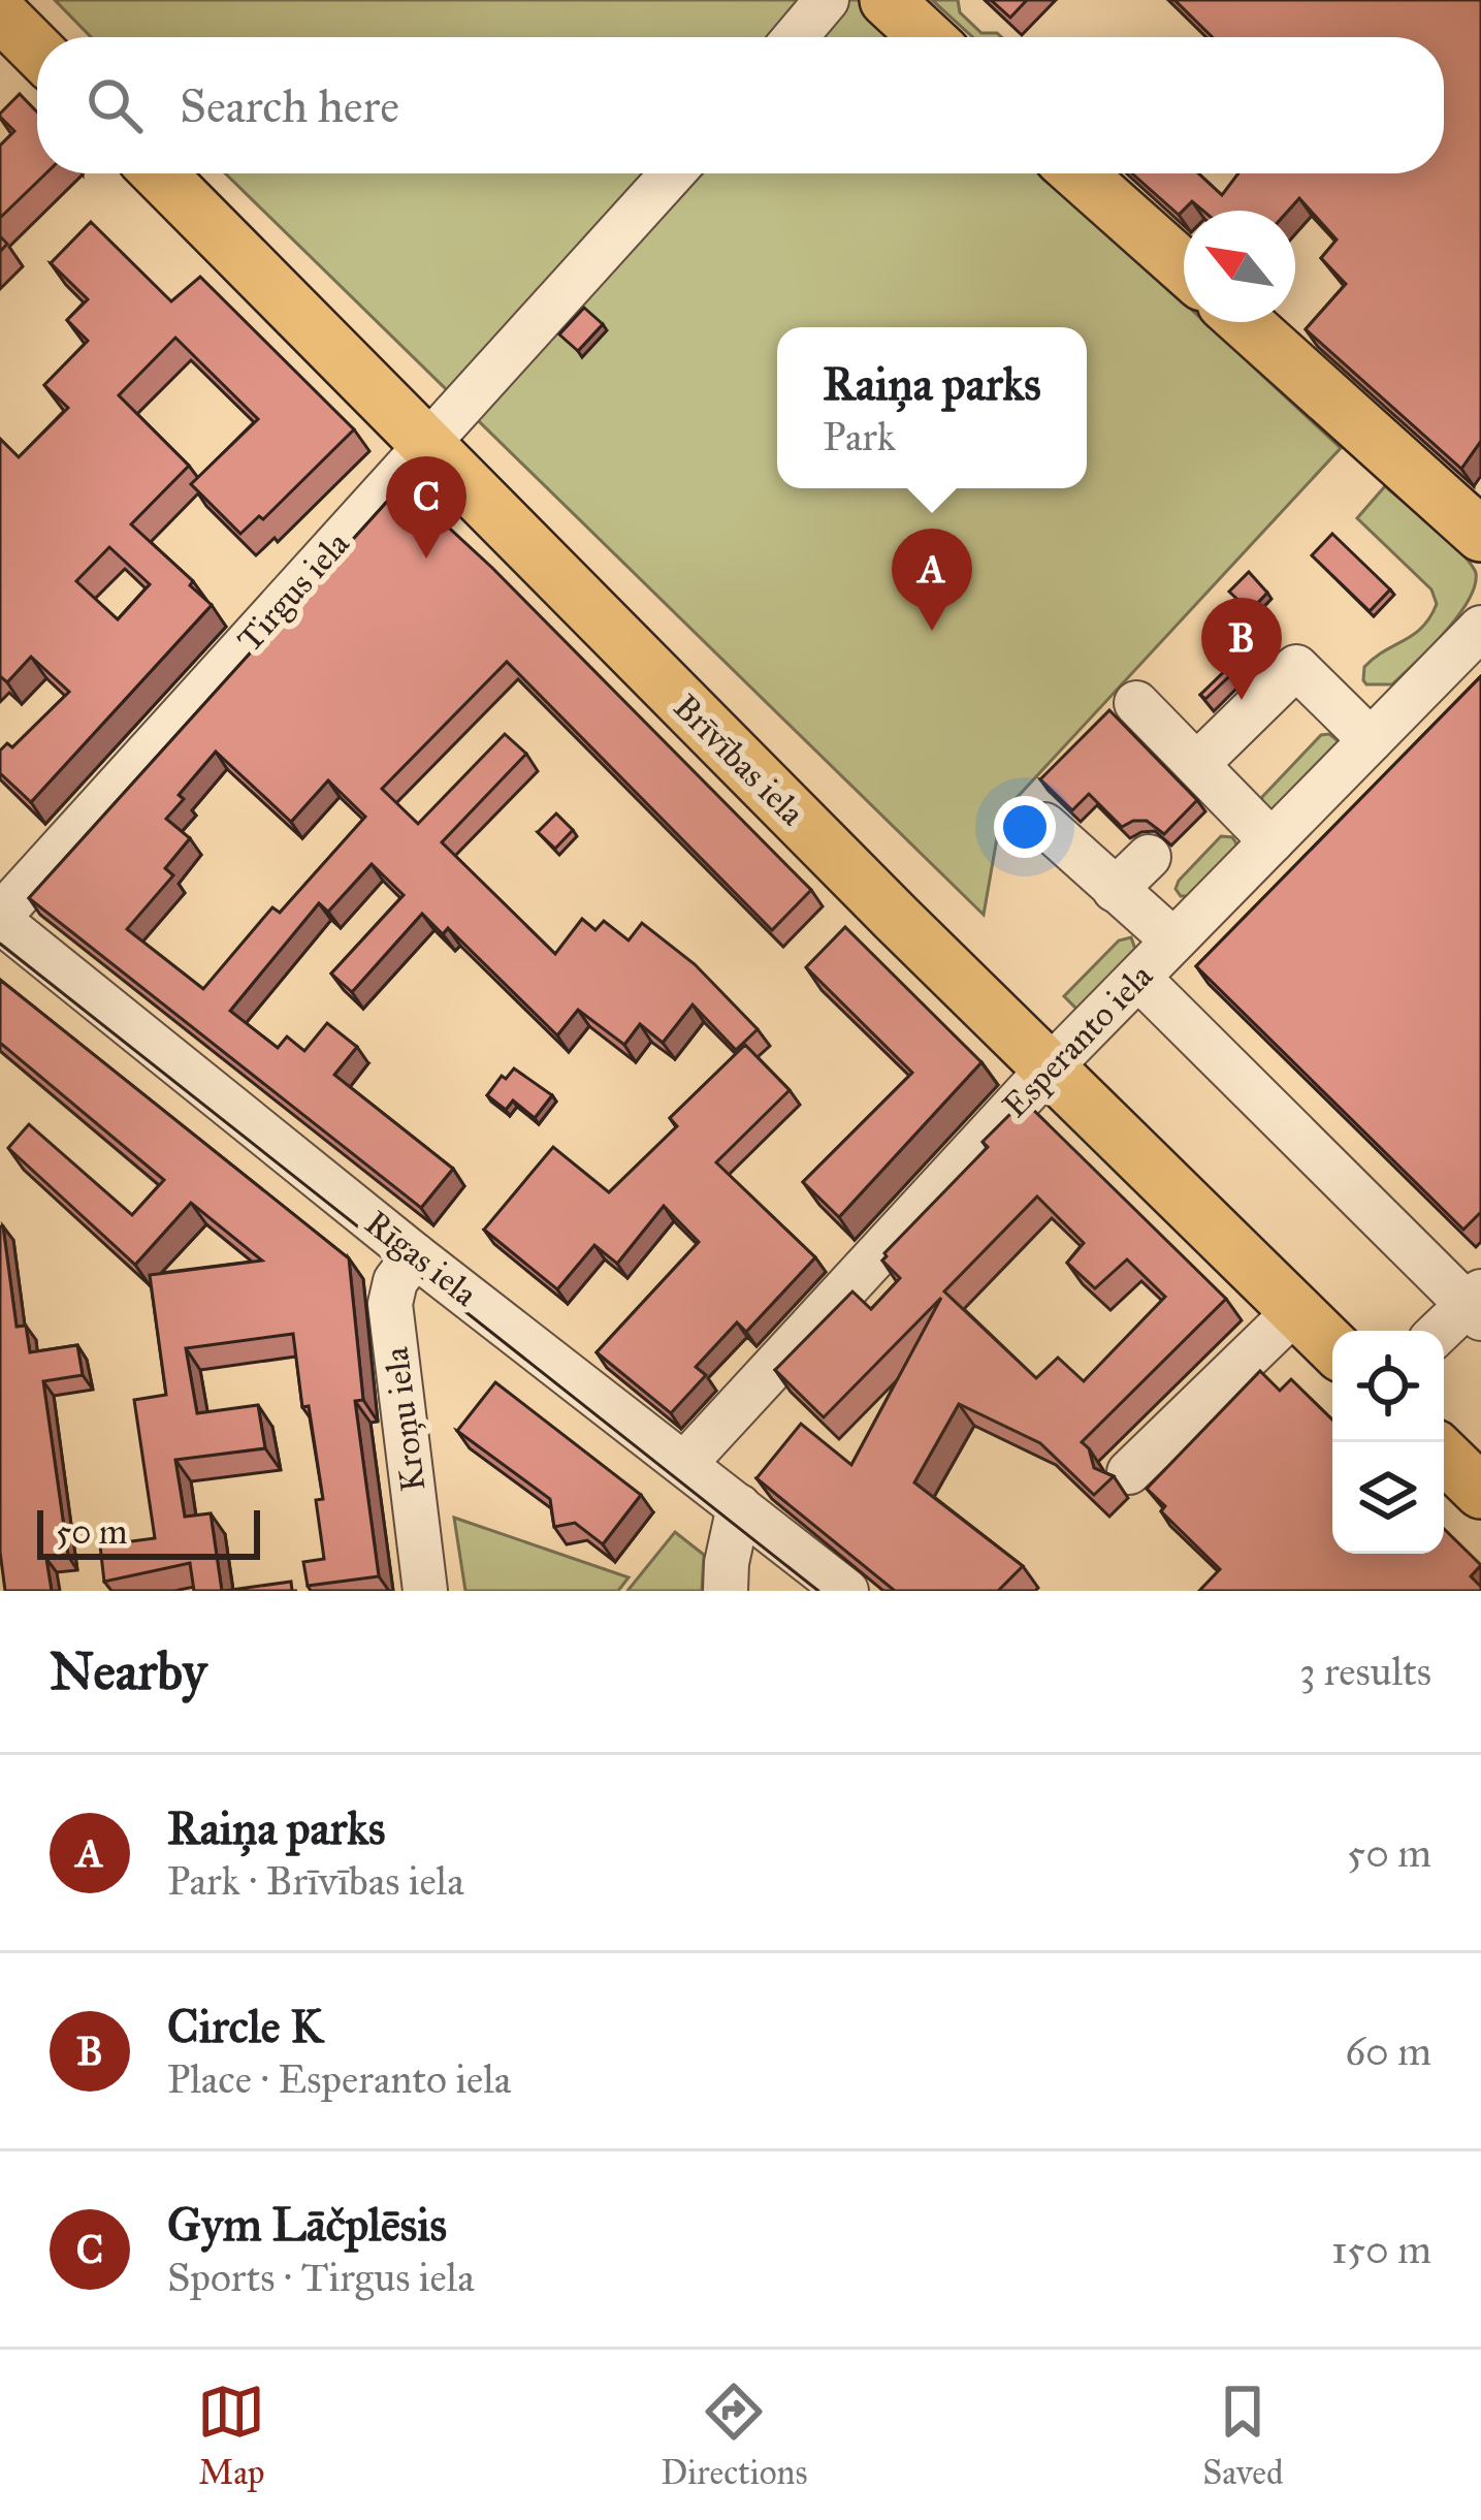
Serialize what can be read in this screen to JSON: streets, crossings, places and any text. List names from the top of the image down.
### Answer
{
  "streets": {
    "main road": ["Brīvības iela"],
    "street": [
      "Tirgus iela",
      "Esperanto iela",
      "Rīgas iela",
      "Kroņu iela"
    ]
  },
  "crossings": [
    ["Tirgus iela", "Brīvības iela"],
    ["Tirgus iela", "Rīgas iela"],
    ["Brīvības iela", "Esperanto iela"],
    ["Esperanto iela", "Rīgas iela"],
    ["Rīgas iela", "Kroņu iela"]
  ],
  "scale_bar": "50 m",
  "north": "top left",
  "page": {
    "search": "Search here",
    "popup": ["Raiņa parks", "Park"],
    "pins": ["C", "A", "B"],
    "scale": "50 m",
    "heading": ["Nearby", "3 results"],
    "list": [
      {
        "mark": "A",
        "name": "Raiņa parks",
        "note": "Park · Brīvības iela",
        "value": "50 m"
      },
      {
        "mark": "B",
        "name": "Circle K",
        "note": "Place · Esperanto iela",
        "value": "60 m"
      },
      {
        "mark": "C",
        "name": "Gym Lāčplēsis",
        "note": "Sports · Tirgus iela",
        "value": "150 m"
      }
    ],
    "nav": ["Map", "Directions", "Saved"]
  }
}
